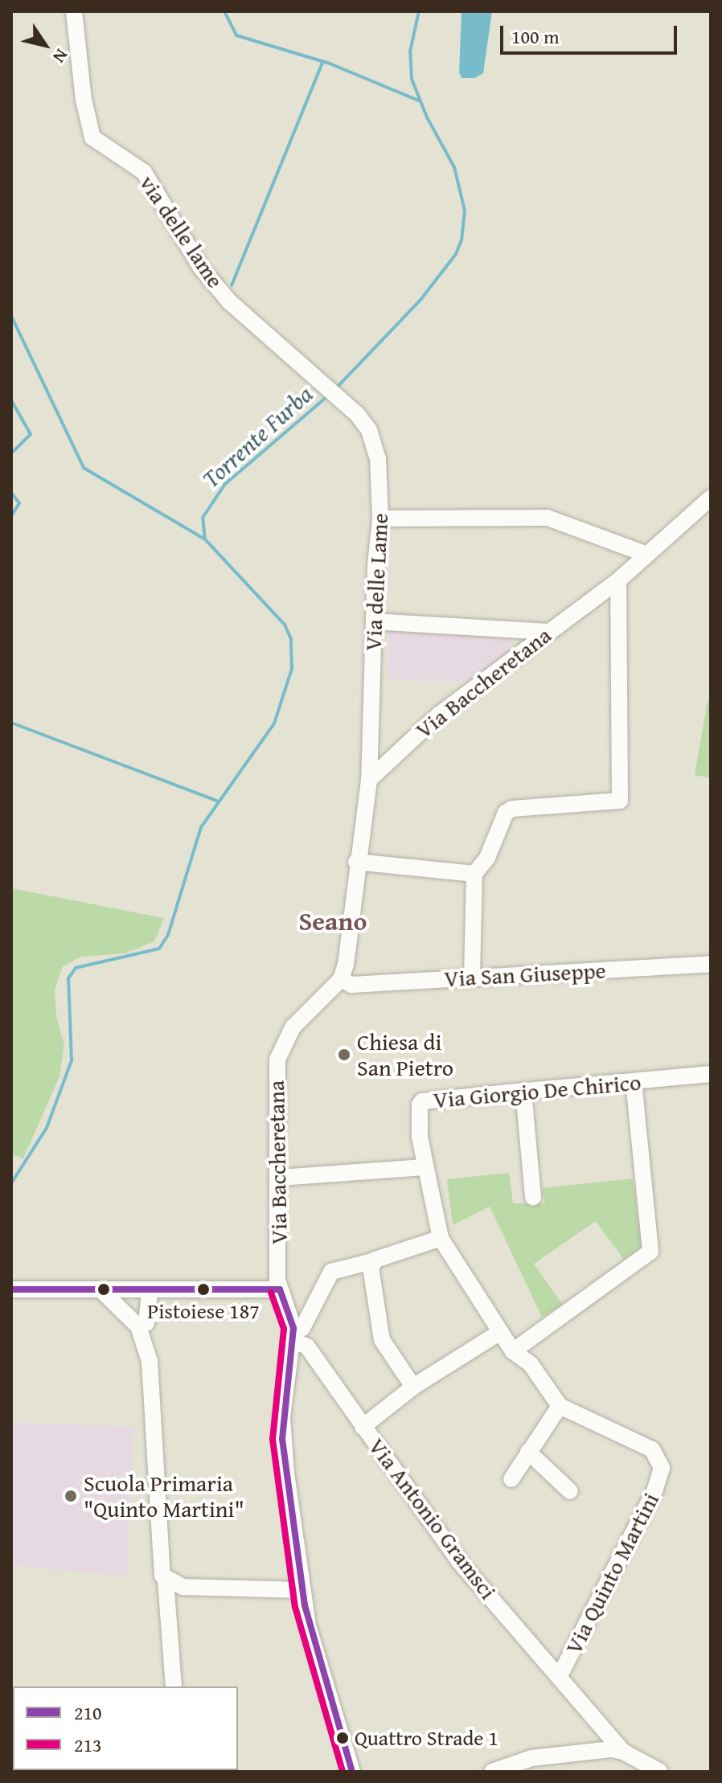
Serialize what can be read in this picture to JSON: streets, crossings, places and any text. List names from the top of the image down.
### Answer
{
  "streets": {
    "street": [
      "via delle lame",
      "Via delle Lame",
      "Via Baccheretana",
      "Via San Giuseppe",
      "Via Giorgio De Chirico",
      "Via Antonio Gramsci",
      "Via Quinto Martini"
    ]
  },
  "crossings": [
    ["via delle lame", "Via delle Lame"],
    ["Via delle Lame", "Via Baccheretana"],
    ["Via Baccheretana", "Via San Giuseppe"],
    ["Via Baccheretana", "Via Antonio Gramsci"],
    ["Via Giorgio De Chirico", "Via Quinto Martini"],
    ["Via Antonio Gramsci", "Via Quinto Martini"]
  ],
  "districts": ["Seano"],
  "water": ["Torrente Furba"],
  "places": [
    "Chiesa di San Pietro",
    "Pistoiese 187",
    "Scuola Primaria \"Quinto Martini\"",
    "Quattro Strade 1"
  ],
  "lines": ["transit line 210", "transit line 213"],
  "legend": ["210", "213"],
  "scale_bar": "100 m",
  "north": "bottom right"
}
